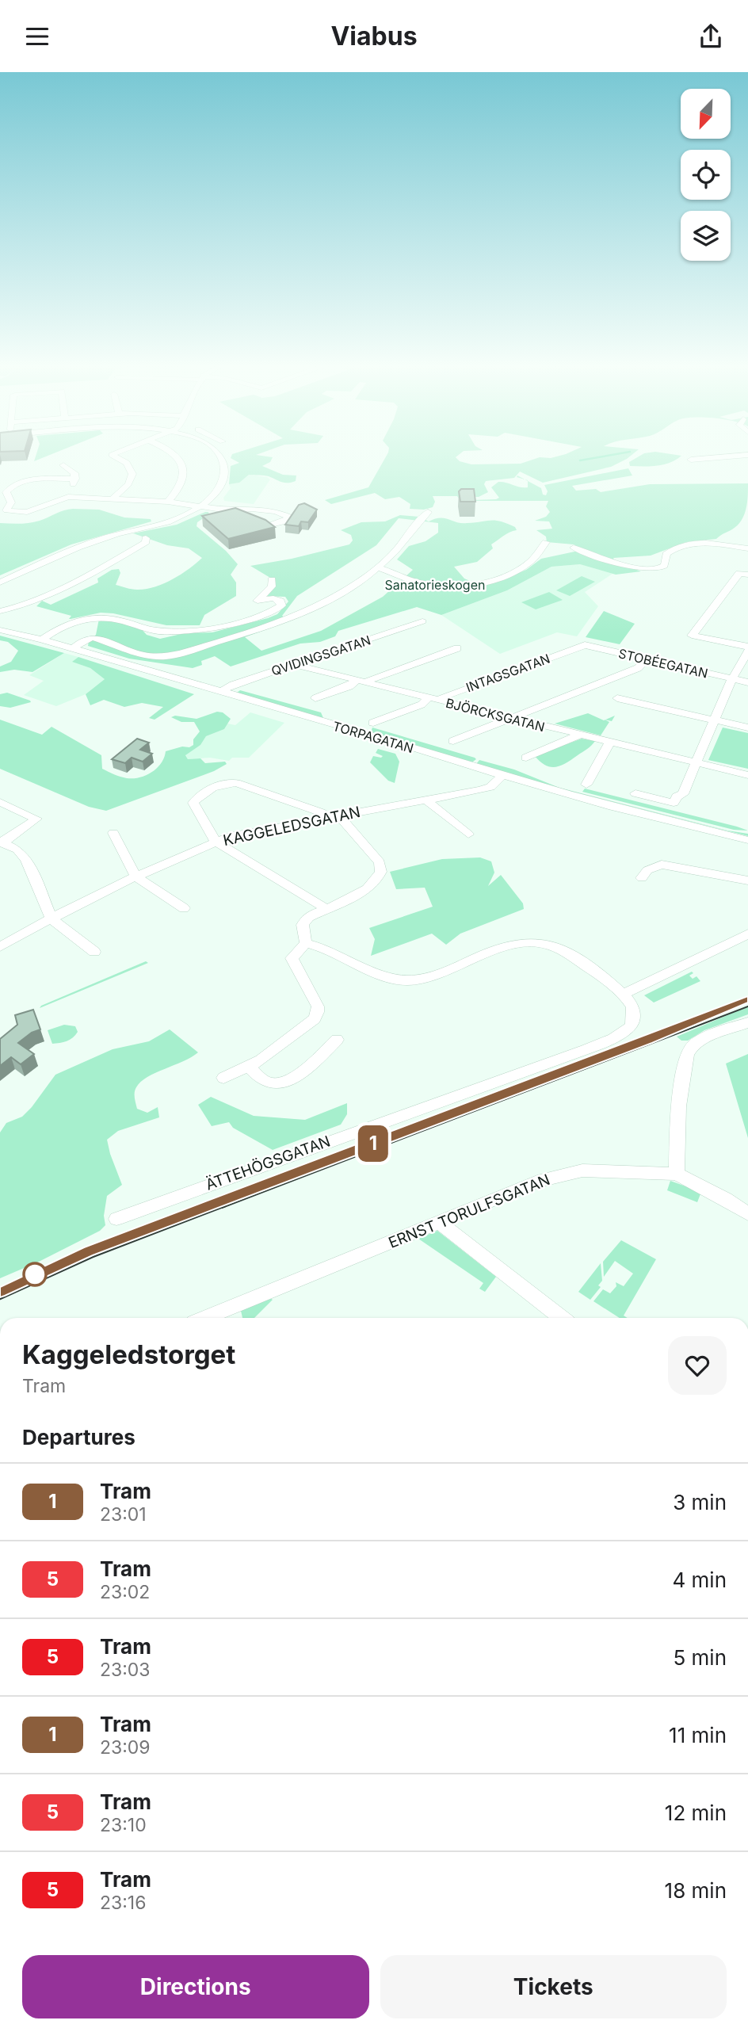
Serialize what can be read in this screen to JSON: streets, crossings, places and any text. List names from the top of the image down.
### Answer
{
  "streets": {
    "street": [
      "QVIDINGSGATAN",
      "STOBÉEGATAN",
      "INTAGSGATAN",
      "BJÖRCKSGATAN",
      "TORPAGATAN",
      "KAGGELEDSGATAN",
      "ÄTTEHÖGSGATAN",
      "ERNST TORULFSGATAN"
    ]
  },
  "crossings": [
    ["QVIDINGSGATAN", "BJÖRCKSGATAN"],
    ["QVIDINGSGATAN", "TORPAGATAN"],
    ["STOBÉEGATAN", "INTAGSGATAN"],
    ["INTAGSGATAN", "BJÖRCKSGATAN"],
    ["TORPAGATAN", "KAGGELEDSGATAN"]
  ],
  "parks": ["Sanatorieskogen"],
  "lines": ["tram line 1"],
  "north": "bottom left",
  "page": {
    "header": "Viabus",
    "on_map": "1",
    "heading": [
      ["Kaggeledstorget", "Tram"],
      "Departures"
    ],
    "list": [
      {
        "mark": "1",
        "name": "Tram",
        "note": "23:01",
        "value": "3 min"
      },
      {
        "mark": "5",
        "name": "Tram",
        "note": "23:02",
        "value": "4 min"
      },
      {
        "mark": "5",
        "name": "Tram",
        "note": "23:03",
        "value": "5 min"
      },
      {
        "mark": "1",
        "name": "Tram",
        "note": "23:09",
        "value": "11 min"
      },
      {
        "mark": "5",
        "name": "Tram",
        "note": "23:10",
        "value": "12 min"
      },
      {
        "mark": "5",
        "name": "Tram",
        "note": "23:16",
        "value": "18 min"
      }
    ],
    "buttons": ["Directions", "Tickets"]
  }
}
